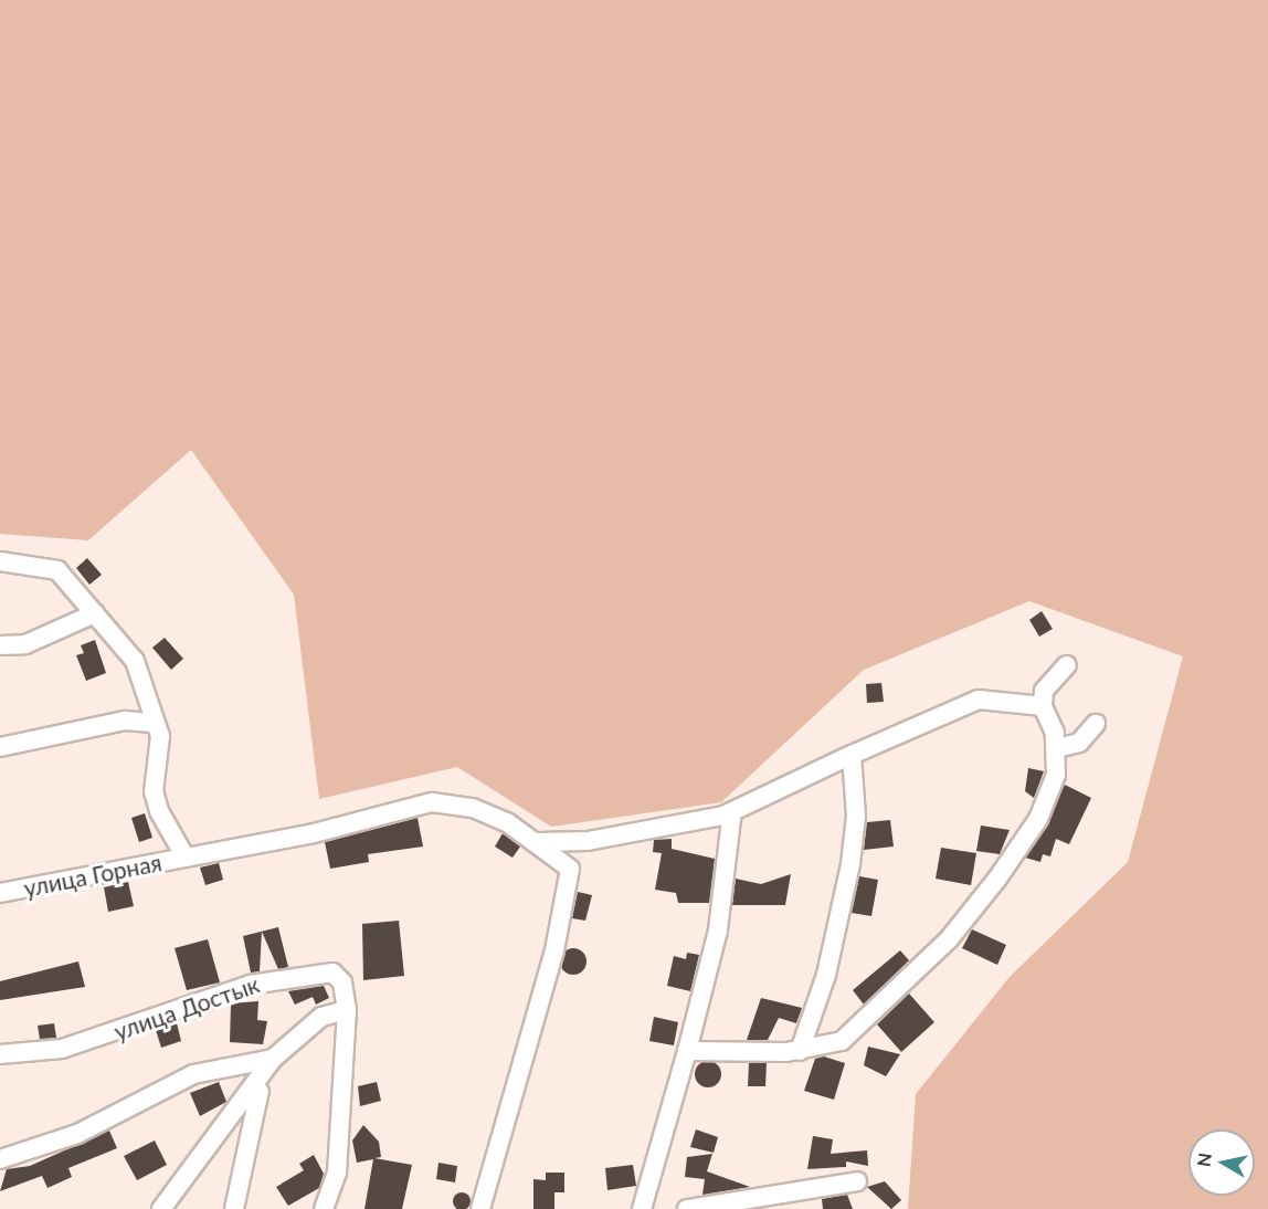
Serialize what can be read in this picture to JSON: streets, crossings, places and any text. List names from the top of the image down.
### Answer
{
  "streets": {
    "street": ["улица Горная", "улица Достык"]
  },
  "north": "left"
}
